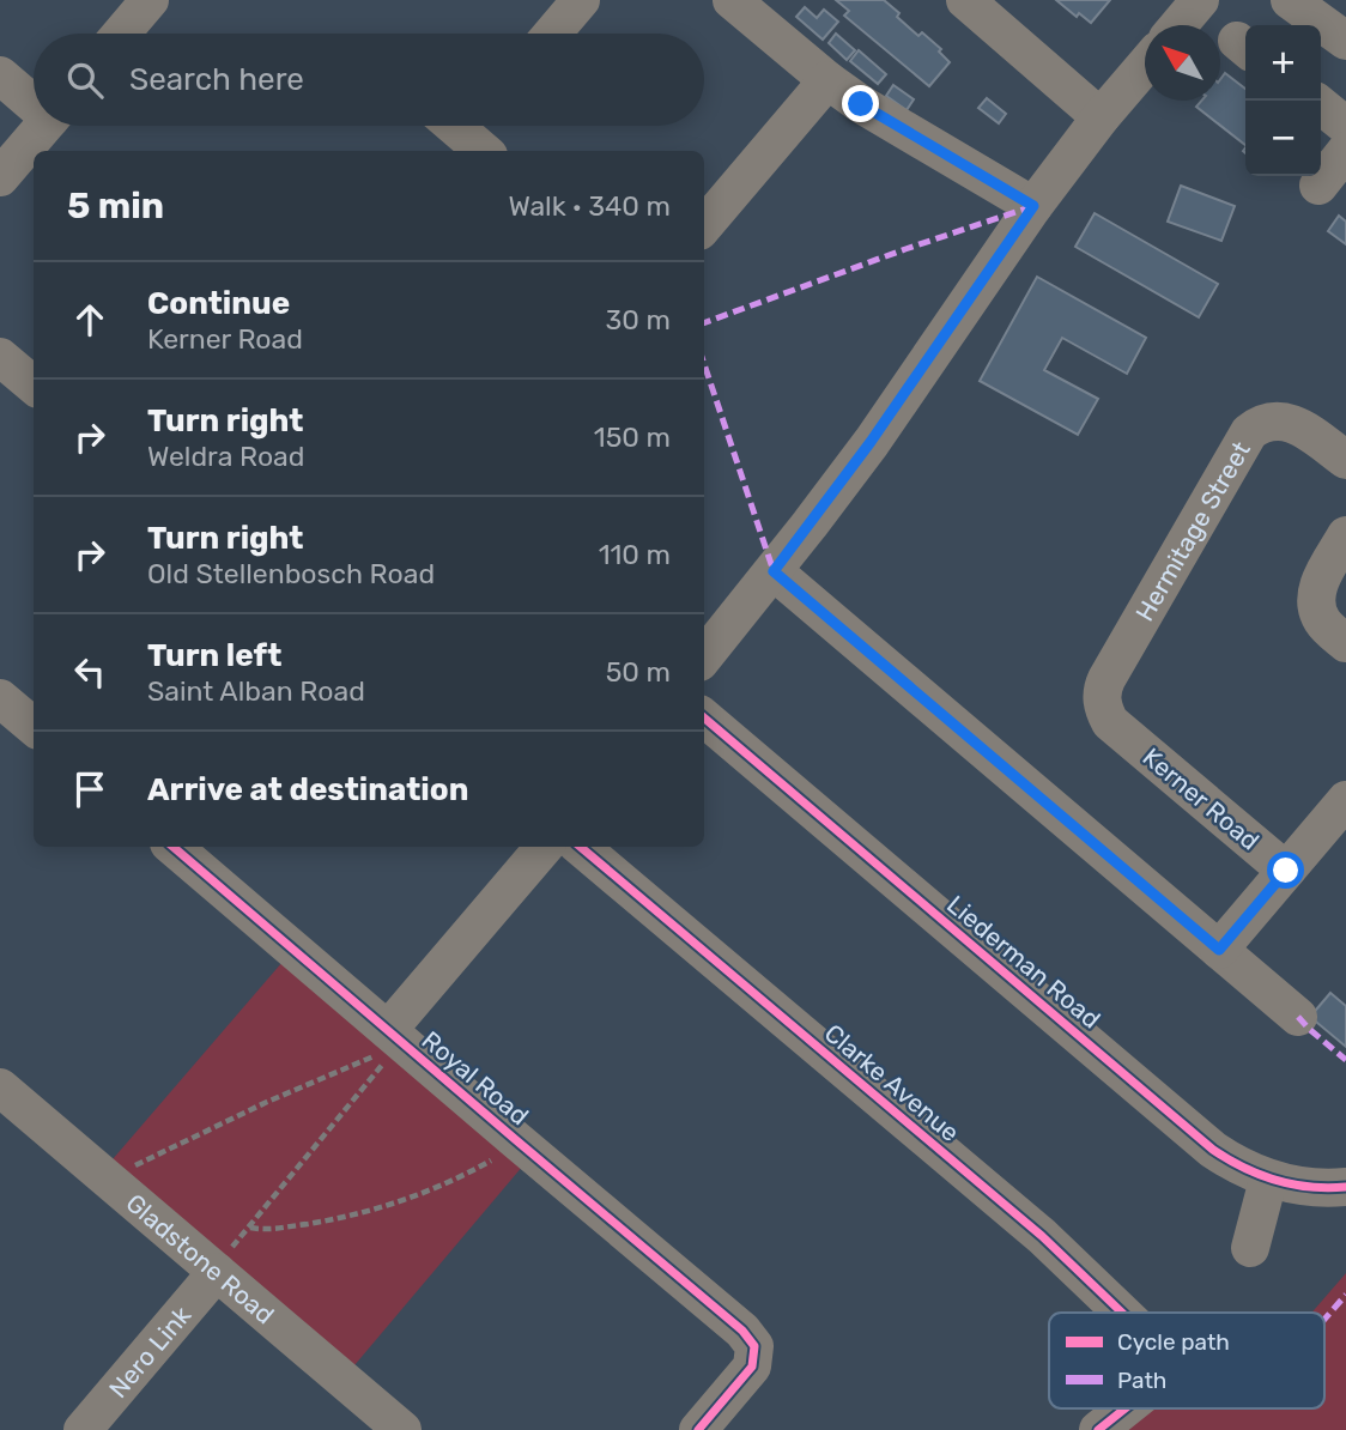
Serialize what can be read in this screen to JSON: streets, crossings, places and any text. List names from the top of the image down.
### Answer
{
  "streets": {
    "street": [
      "Hermitage Street",
      "Kerner Road",
      "Liederman Road",
      "Royal Road",
      "Clarke Avenue",
      "Gladstone Road",
      "Nero Link"
    ]
  },
  "crossings": [
    ["Hermitage Street", "Kerner Road"],
    ["Gladstone Road", "Nero Link"]
  ],
  "legend": ["Cycle path", "Path"],
  "north": "top left",
  "page": {
    "map_buttons": ["+", "−"],
    "search": "Search here",
    "heading": ["5 min", "Walk · 340 m"],
    "list": [
      ["Continue", "Kerner Road", "30 m"],
      ["Turn right", "Weldra Road", "150 m"],
      ["Turn right", "Old Stellenbosch Road", "110 m"],
      ["Turn left", "Saint Alban Road", "50 m"],
      "Arrive at destination"
    ]
  }
}
